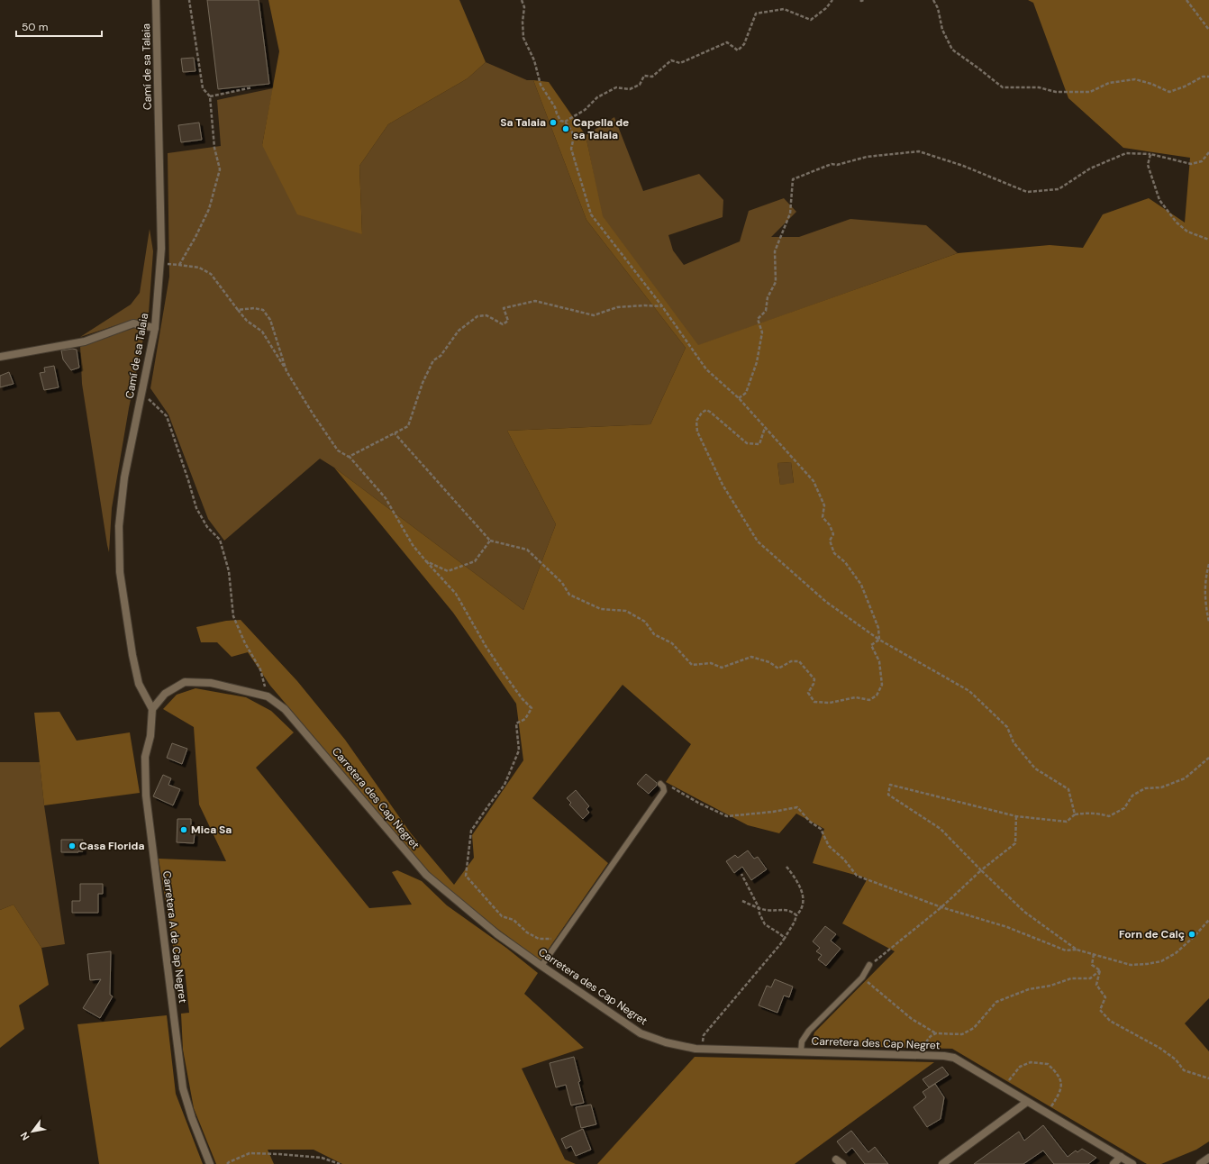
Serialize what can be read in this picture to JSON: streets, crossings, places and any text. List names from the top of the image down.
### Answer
{
  "streets": {
    "street": ["Camí de sa Talaia", "Carretera des Cap Negret", "Carretera A de Cap Negret"]
  },
  "crossings": [
    ["Camí de sa Talaia", "Carretera des Cap Negret"],
    ["Camí de sa Talaia", "Carretera A de Cap Negret"],
    ["Carretera des Cap Negret", "Carretera A de Cap Negret"]
  ],
  "places": [
    "Sa Talaia",
    "Capella de sa Talaia",
    "Mica Sa",
    "Casa Florida",
    "Forn de Calç"
  ],
  "scale_bar": "50 m",
  "north": "bottom left"
}
